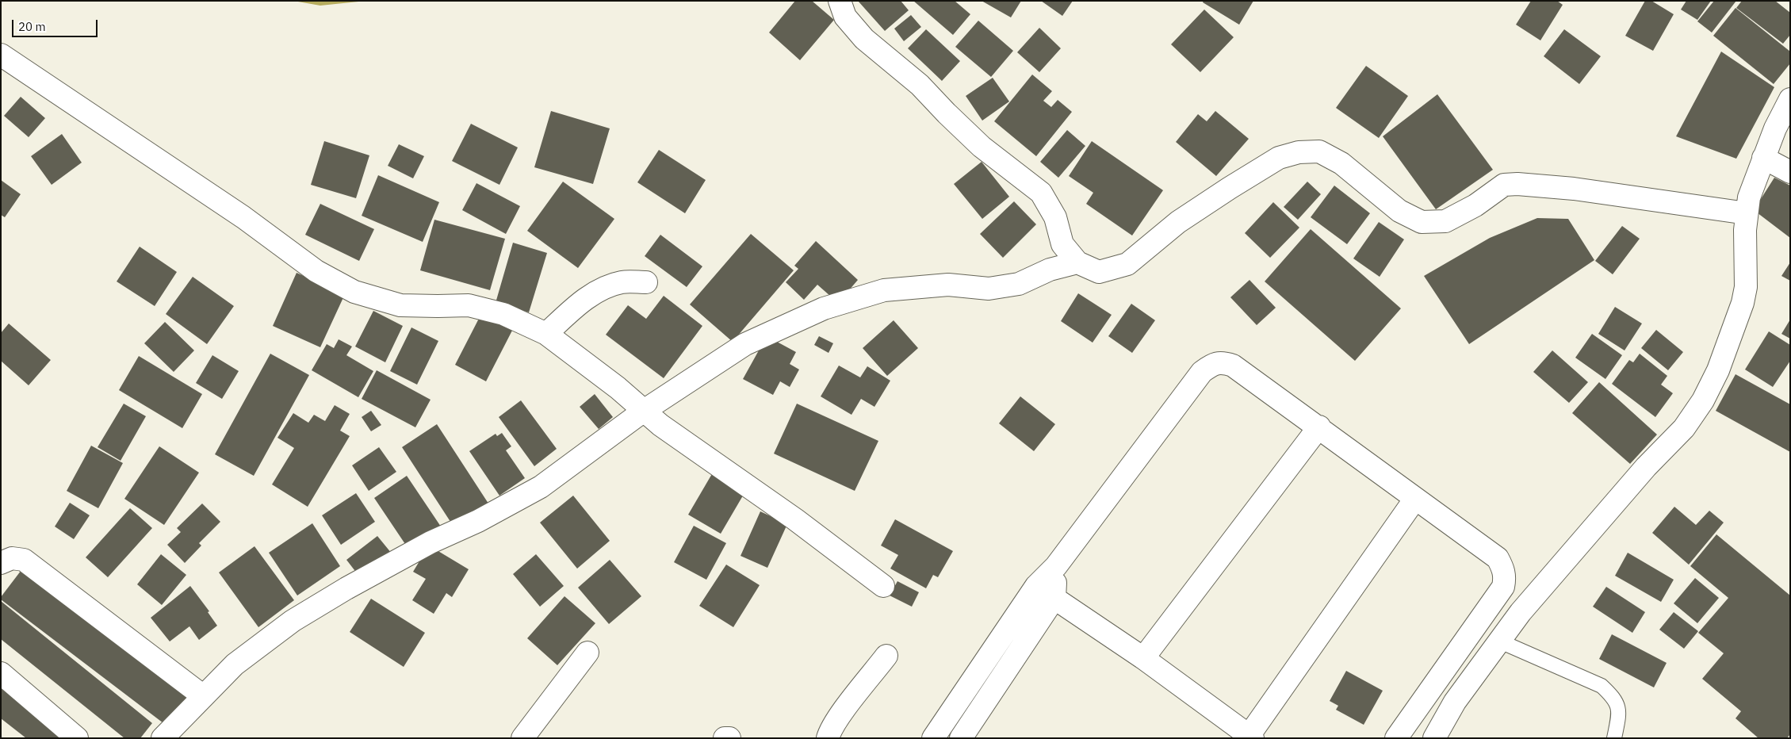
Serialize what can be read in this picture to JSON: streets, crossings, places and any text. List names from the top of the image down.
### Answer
{
  "scale_bar": "20 m"
}
